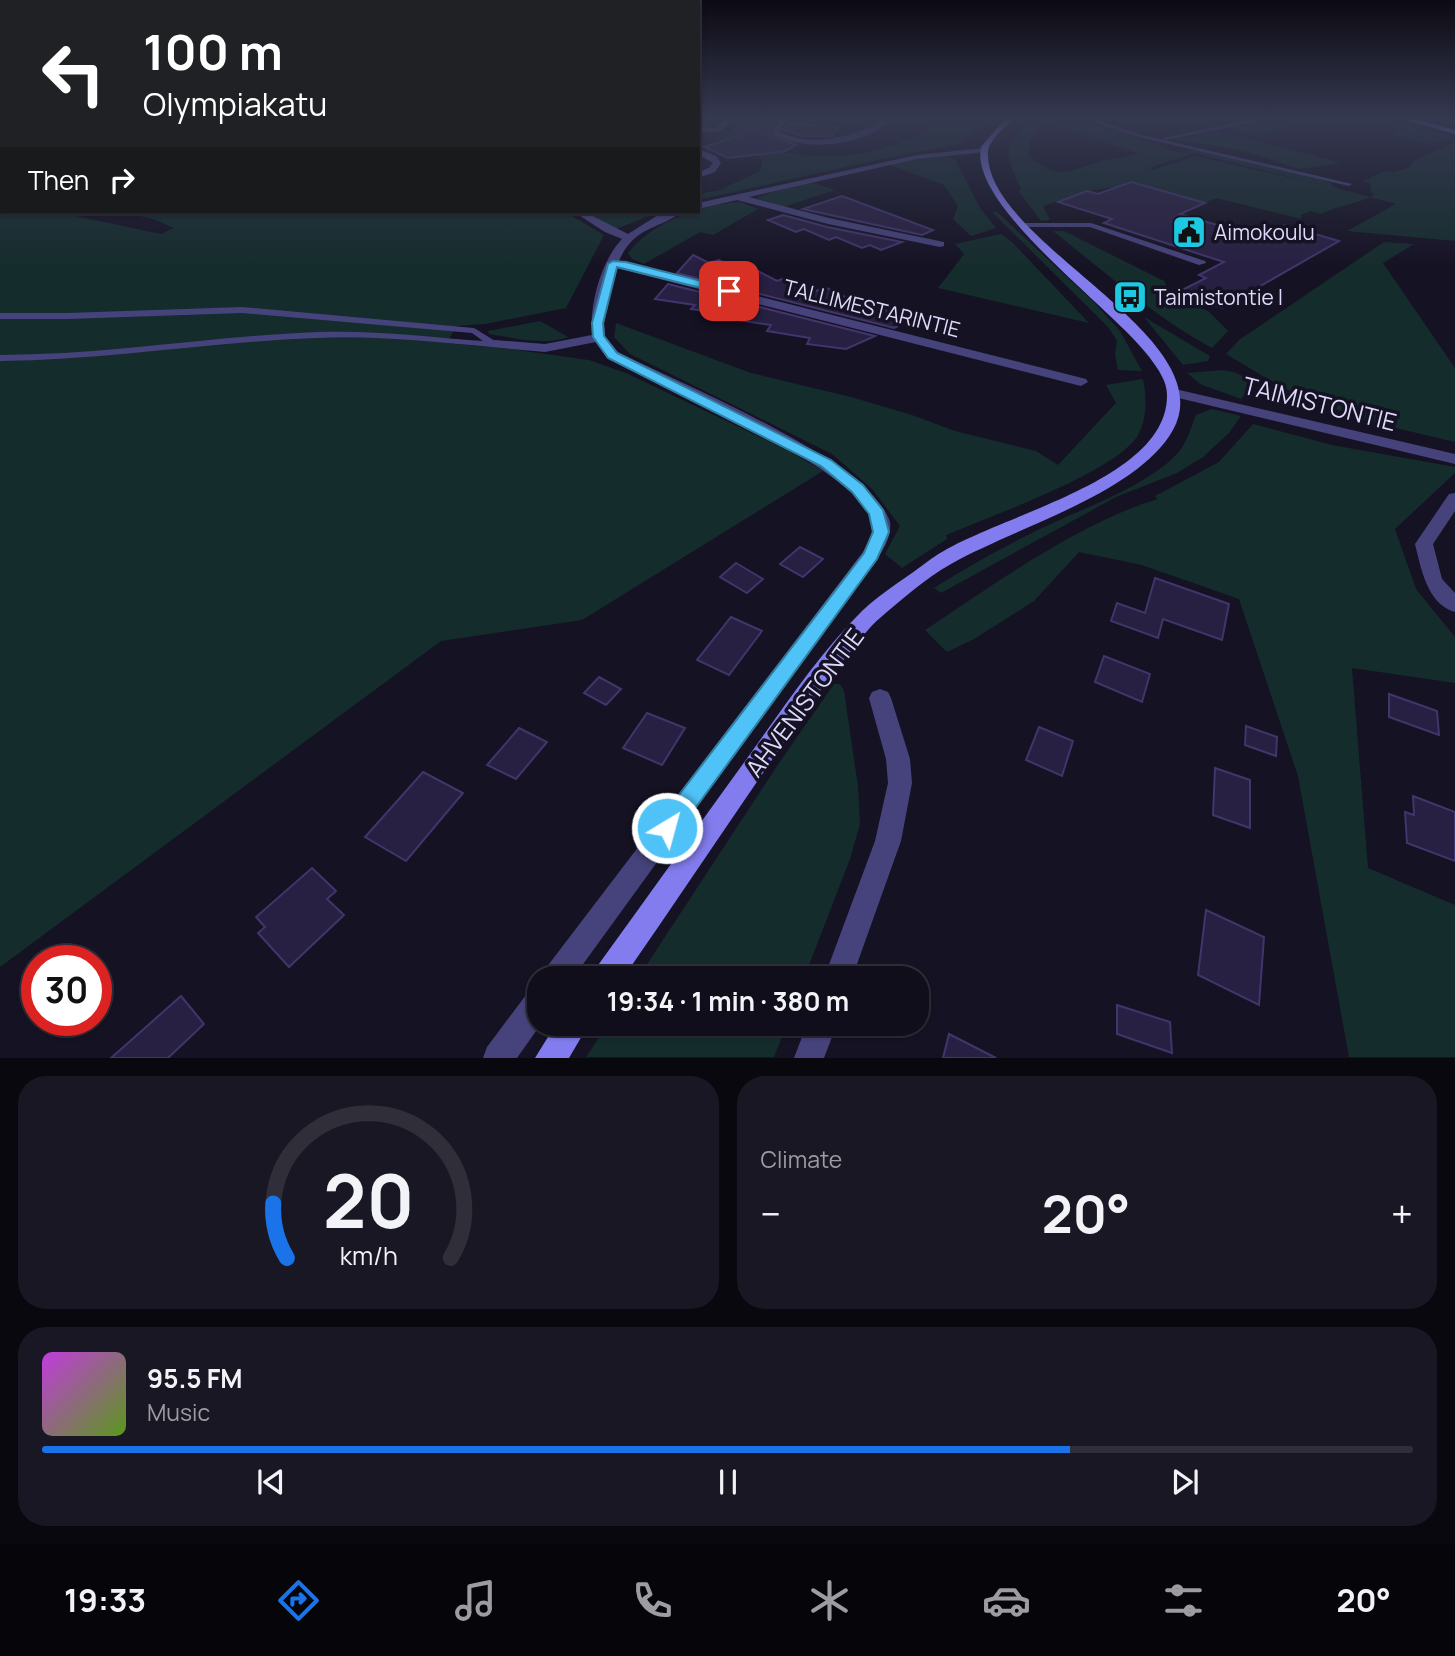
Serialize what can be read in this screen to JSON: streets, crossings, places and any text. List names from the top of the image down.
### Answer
{
  "streets": {
    "main road": ["AHVENISTONTIE"],
    "street": ["TALLIMESTARINTIE", "TAIMISTONTIE"]
  },
  "crossings": [
    ["TAIMISTONTIE", "AHVENISTONTIE"]
  ],
  "places": {
    "public building": ["Aimokoulu"],
    "bus stop": ["Taimistontie I"]
  },
  "page": {
    "turn": ["100 m", "Olympiakatu"],
    "then": "Then",
    "limit": "30",
    "trip": "19:34 · 1 min · 380 m",
    "tile": "Climate",
    "heat": ["−", "20°", "+"],
    "song": ["95.5 FM", "Music"],
    "tabs": ["19:33", "20°"],
    "gauge": ["20", "km/h"]
  }
}
